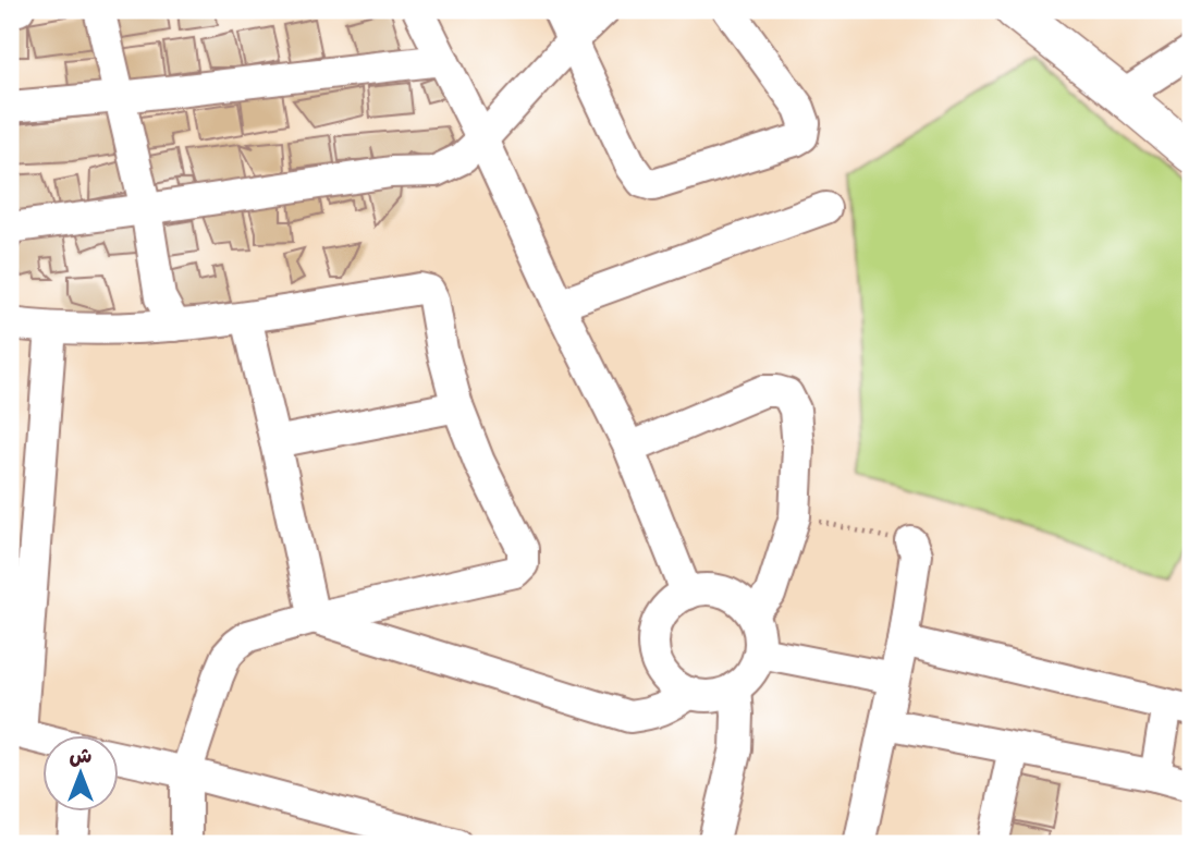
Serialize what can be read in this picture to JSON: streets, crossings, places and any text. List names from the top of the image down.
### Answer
{
  "north": "top"
}
